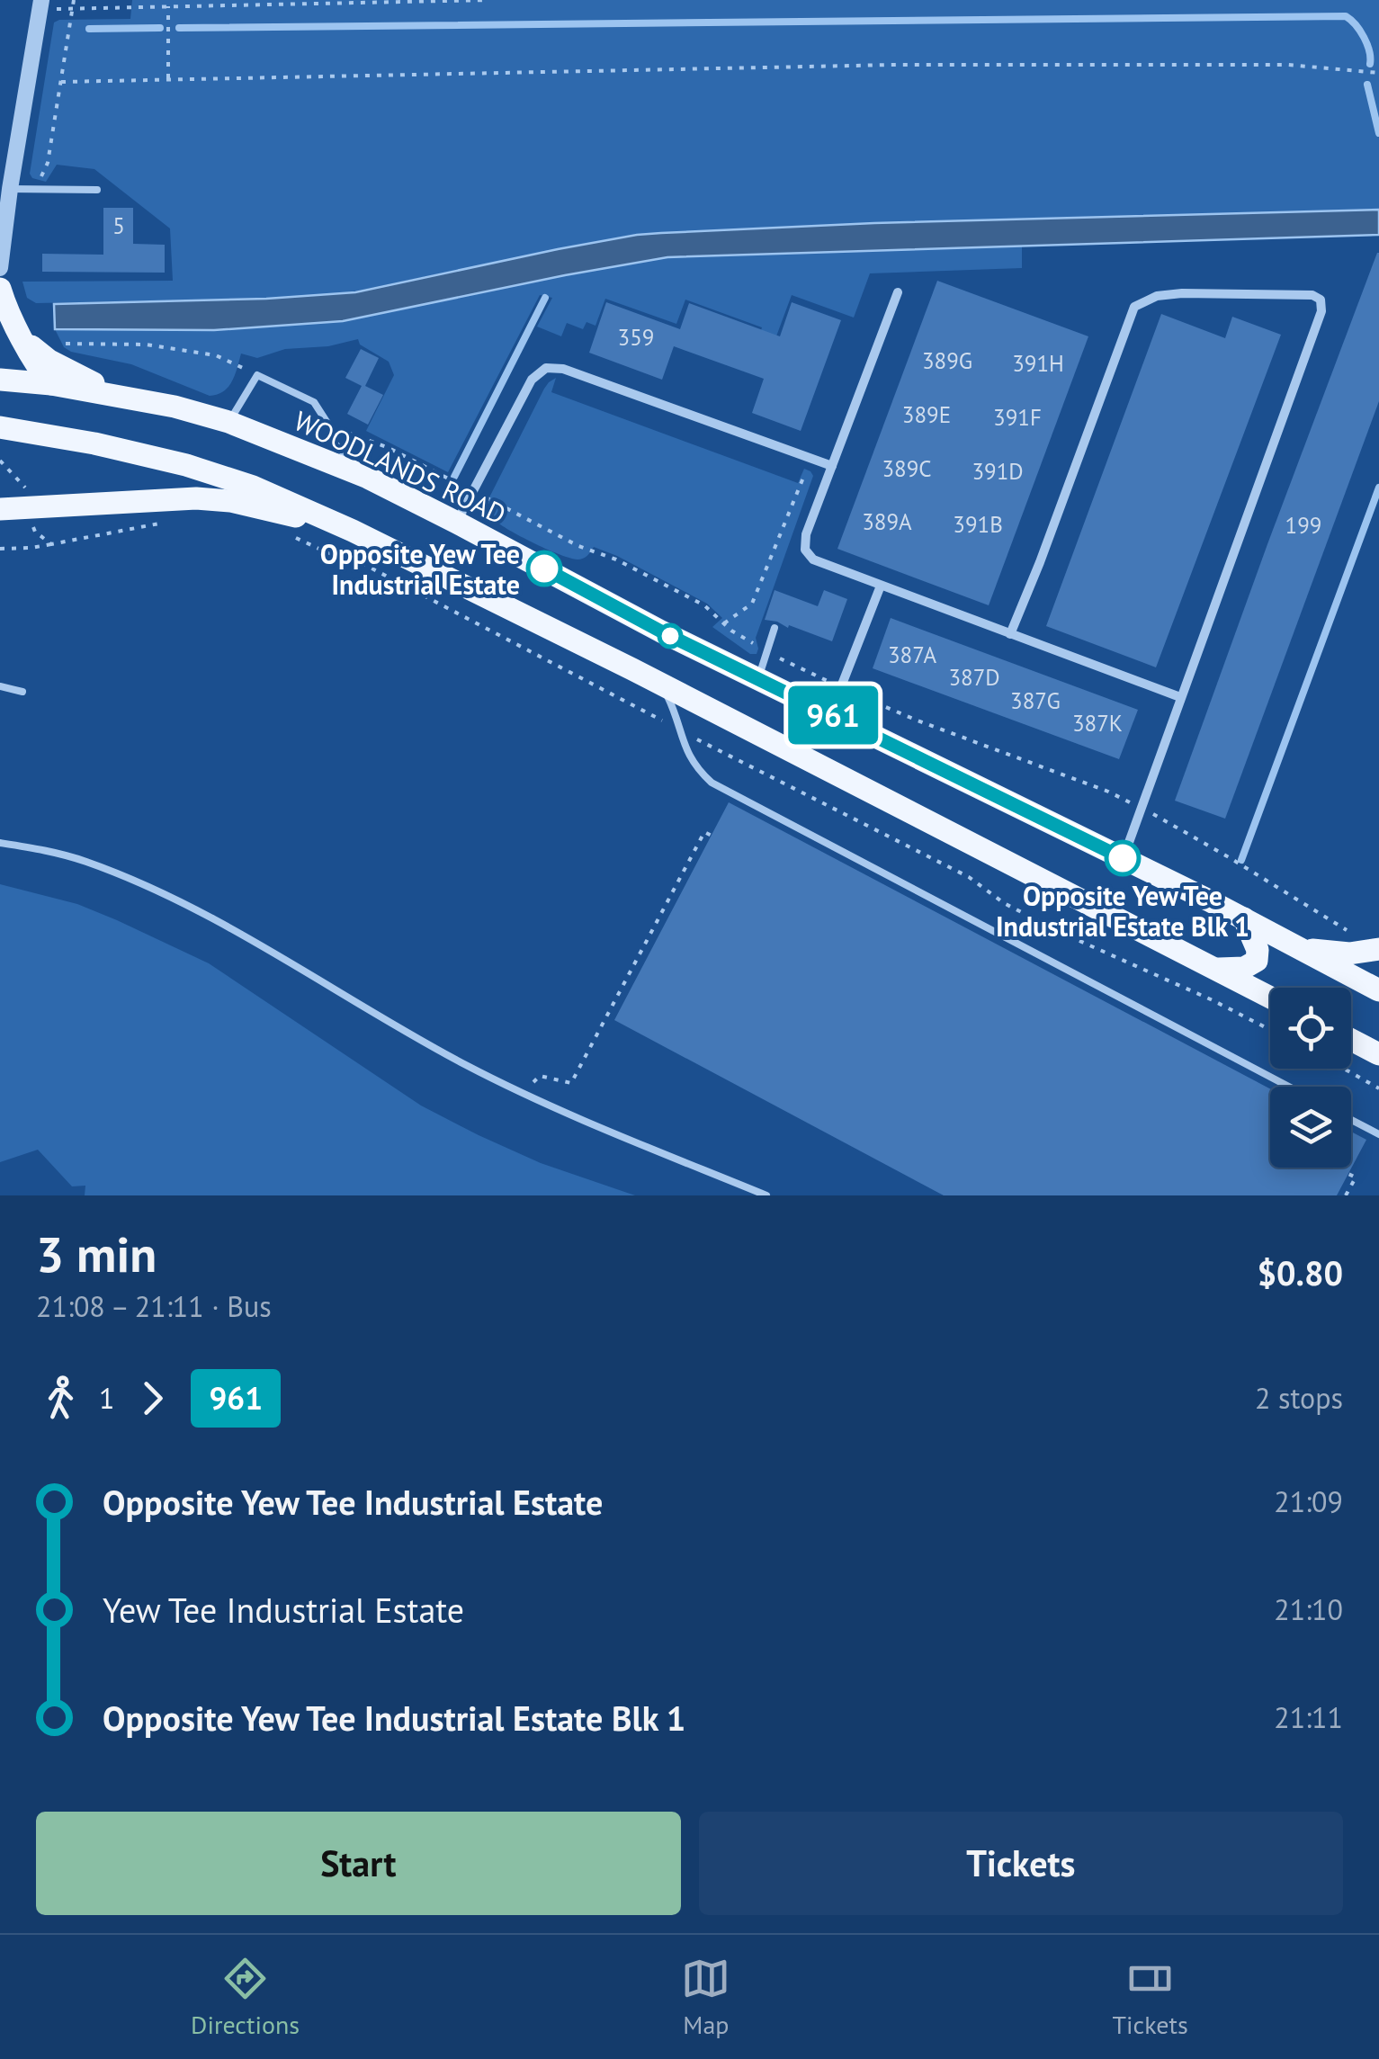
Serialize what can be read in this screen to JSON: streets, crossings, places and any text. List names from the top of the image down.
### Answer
{
  "streets": {
    "main road": ["WOODLANDS ROAD"]
  },
  "places": ["Opposite Yew Tee Industrial Estate", "Opposite Yew Tee Industrial Estate Blk 1"],
  "lines": ["bus line 961"],
  "house_numbers": [
    "5",
    "359",
    "389G",
    "391H",
    "389E",
    "391F",
    "389C",
    "391D",
    "389A",
    "391B",
    "199",
    "387A",
    "387D",
    "387G",
    "387K"
  ],
  "page": {
    "on_map": "961",
    "heading": ["3 min", "21:08 – 21:11 · Bus", "$0.80"],
    "legs": ["1", "961", "2 stops"],
    "list": [
      {
        "name": "Opposite Yew Tee Industrial Estate",
        "value": "21:09"
      },
      {
        "name": "Yew Tee Industrial Estate",
        "value": "21:10"
      },
      {
        "name": "Opposite Yew Tee Industrial Estate Blk 1",
        "value": "21:11"
      }
    ],
    "buttons": ["Start", "Tickets"],
    "tabs": ["Directions", "Map", "Tickets"]
  }
}
